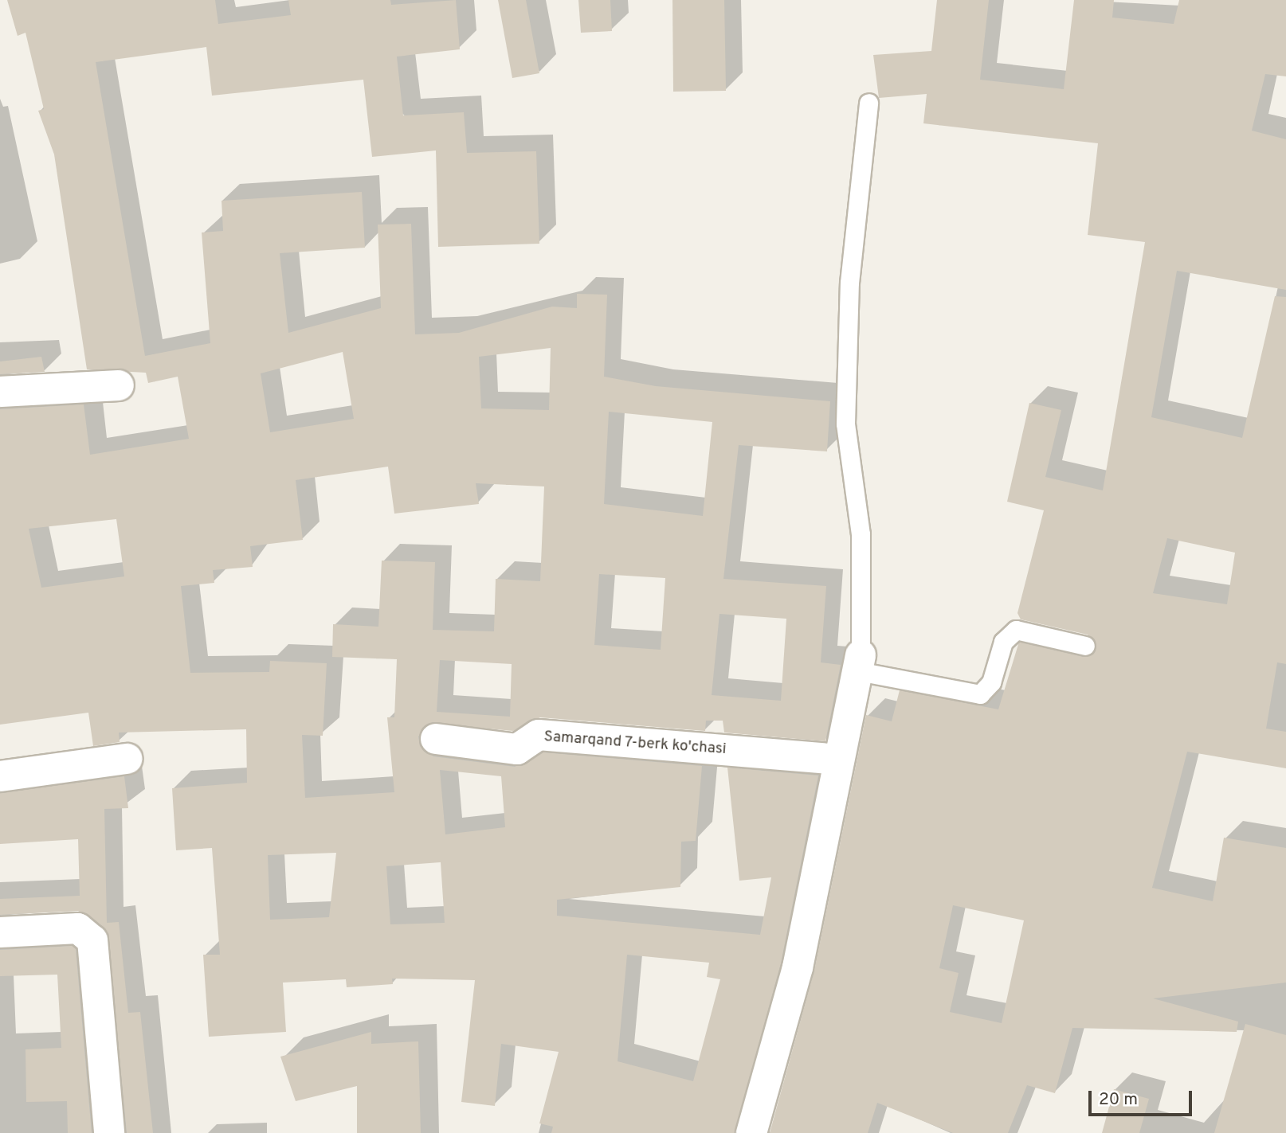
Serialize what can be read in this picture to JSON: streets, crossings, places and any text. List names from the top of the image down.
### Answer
{
  "streets": {
    "street": ["Samarqand 7-berk ko'chasi"]
  },
  "scale_bar": "20 m"
}
